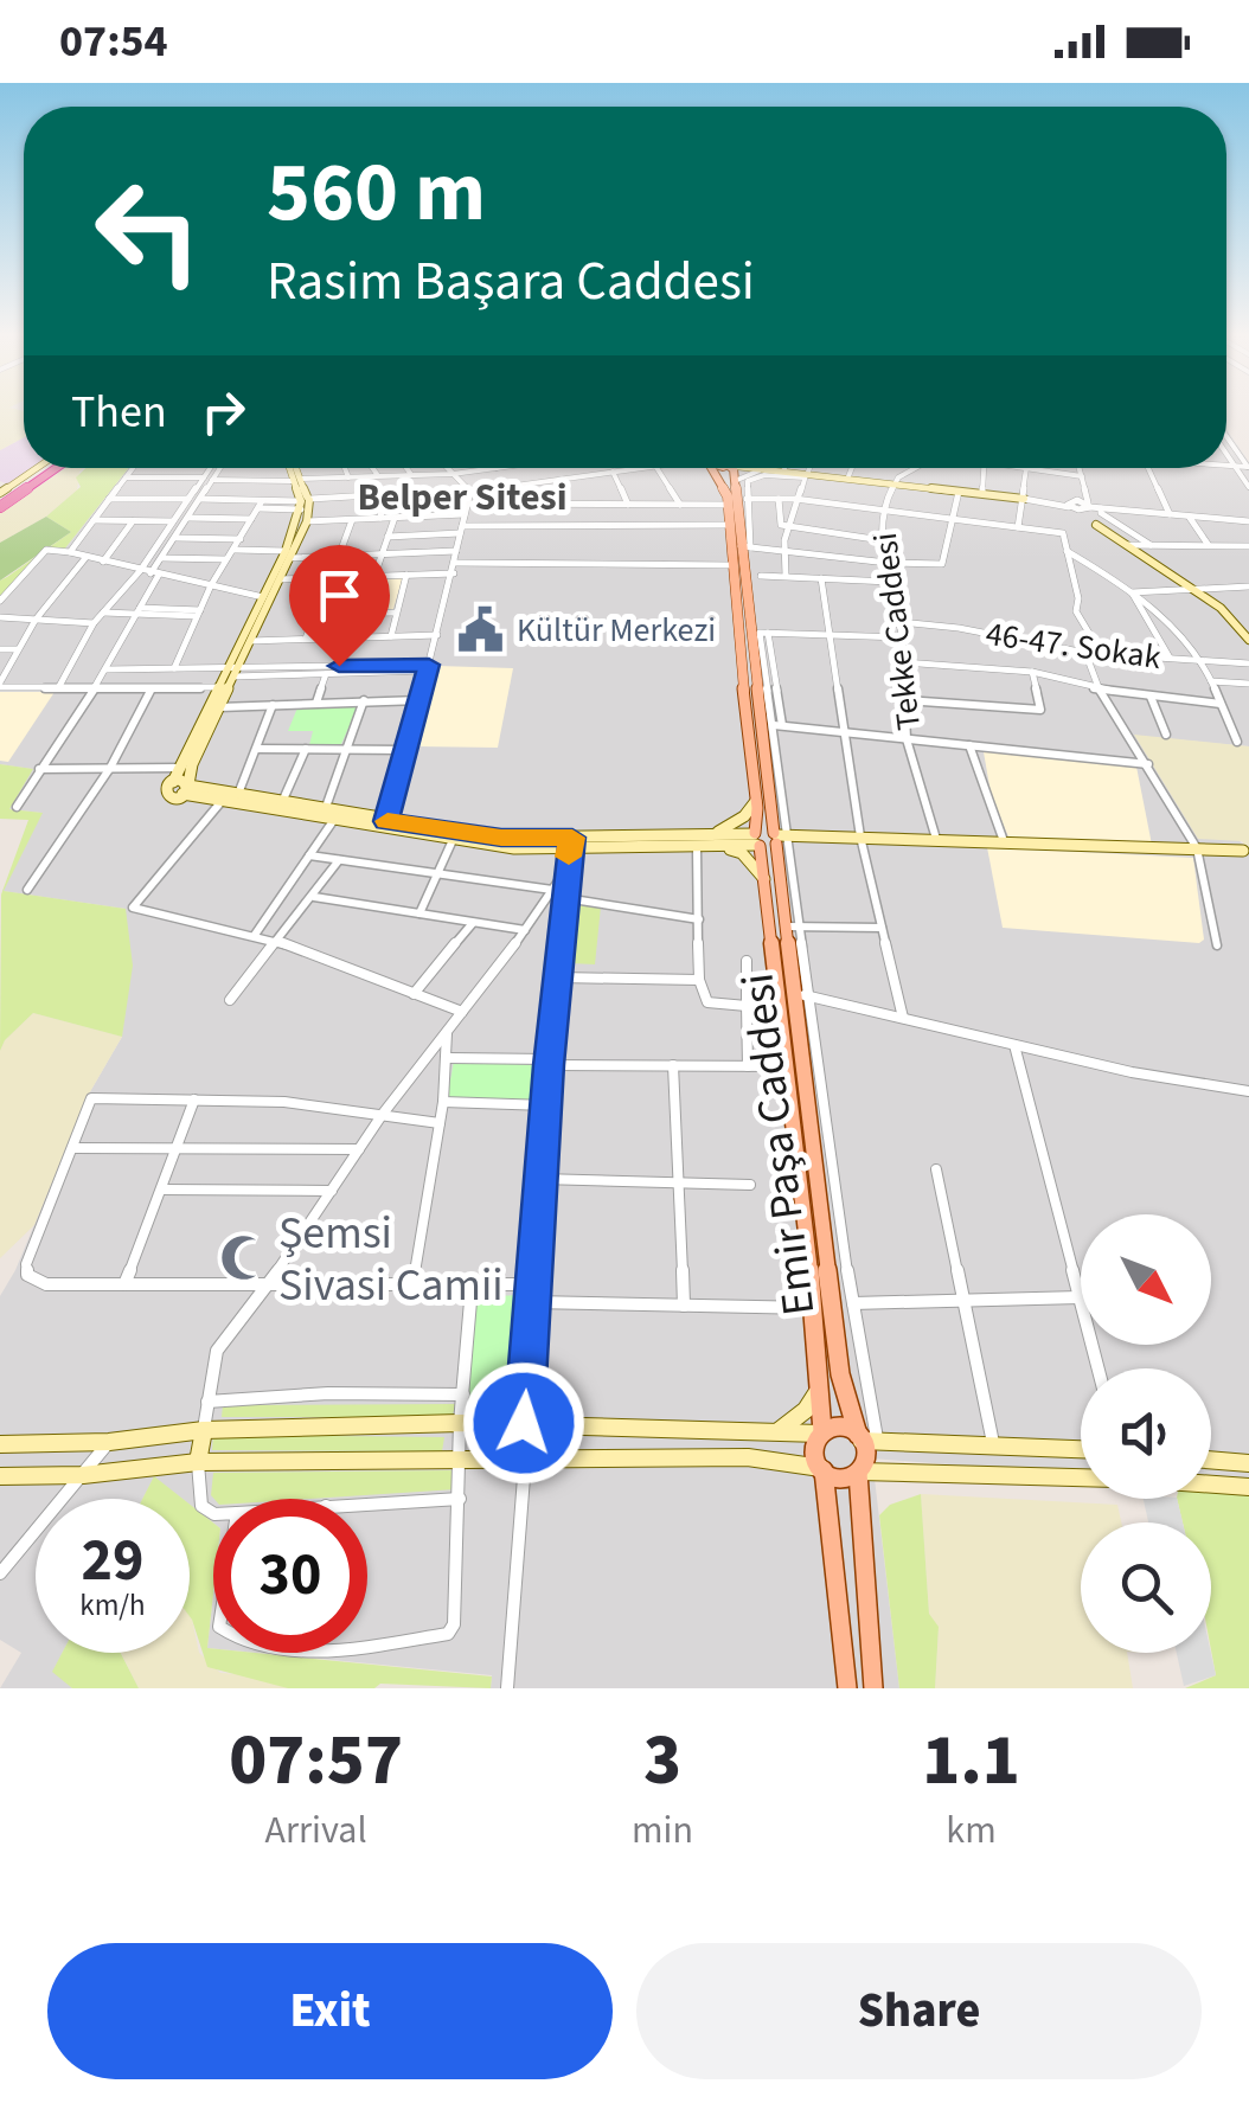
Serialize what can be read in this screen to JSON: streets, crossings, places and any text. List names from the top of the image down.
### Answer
{
  "streets": {
    "main road": ["Emir Paşa Caddesi"],
    "street": ["Tekke Caddesi", "46-47. Sokak"]
  },
  "crossings": [
    ["Tekke Caddesi", "46-47. Sokak"]
  ],
  "districts": ["Belper Sitesi"],
  "places": {
    "public building": ["Kültür Merkezi"],
    "mosque": ["Şemsi Sivasi Camii"]
  },
  "north": "bottom right",
  "page": {
    "status": "07:54",
    "turn": ["560 m", "Rasim Başara Caddesi"],
    "then": "Then",
    "speed": "29 km/h",
    "limit": "30",
    "eta": [
      "07:57",
      "Arrival",
      "3",
      "min",
      "1.1",
      "km"
    ],
    "buttons": ["Exit", "Share"]
  }
}
